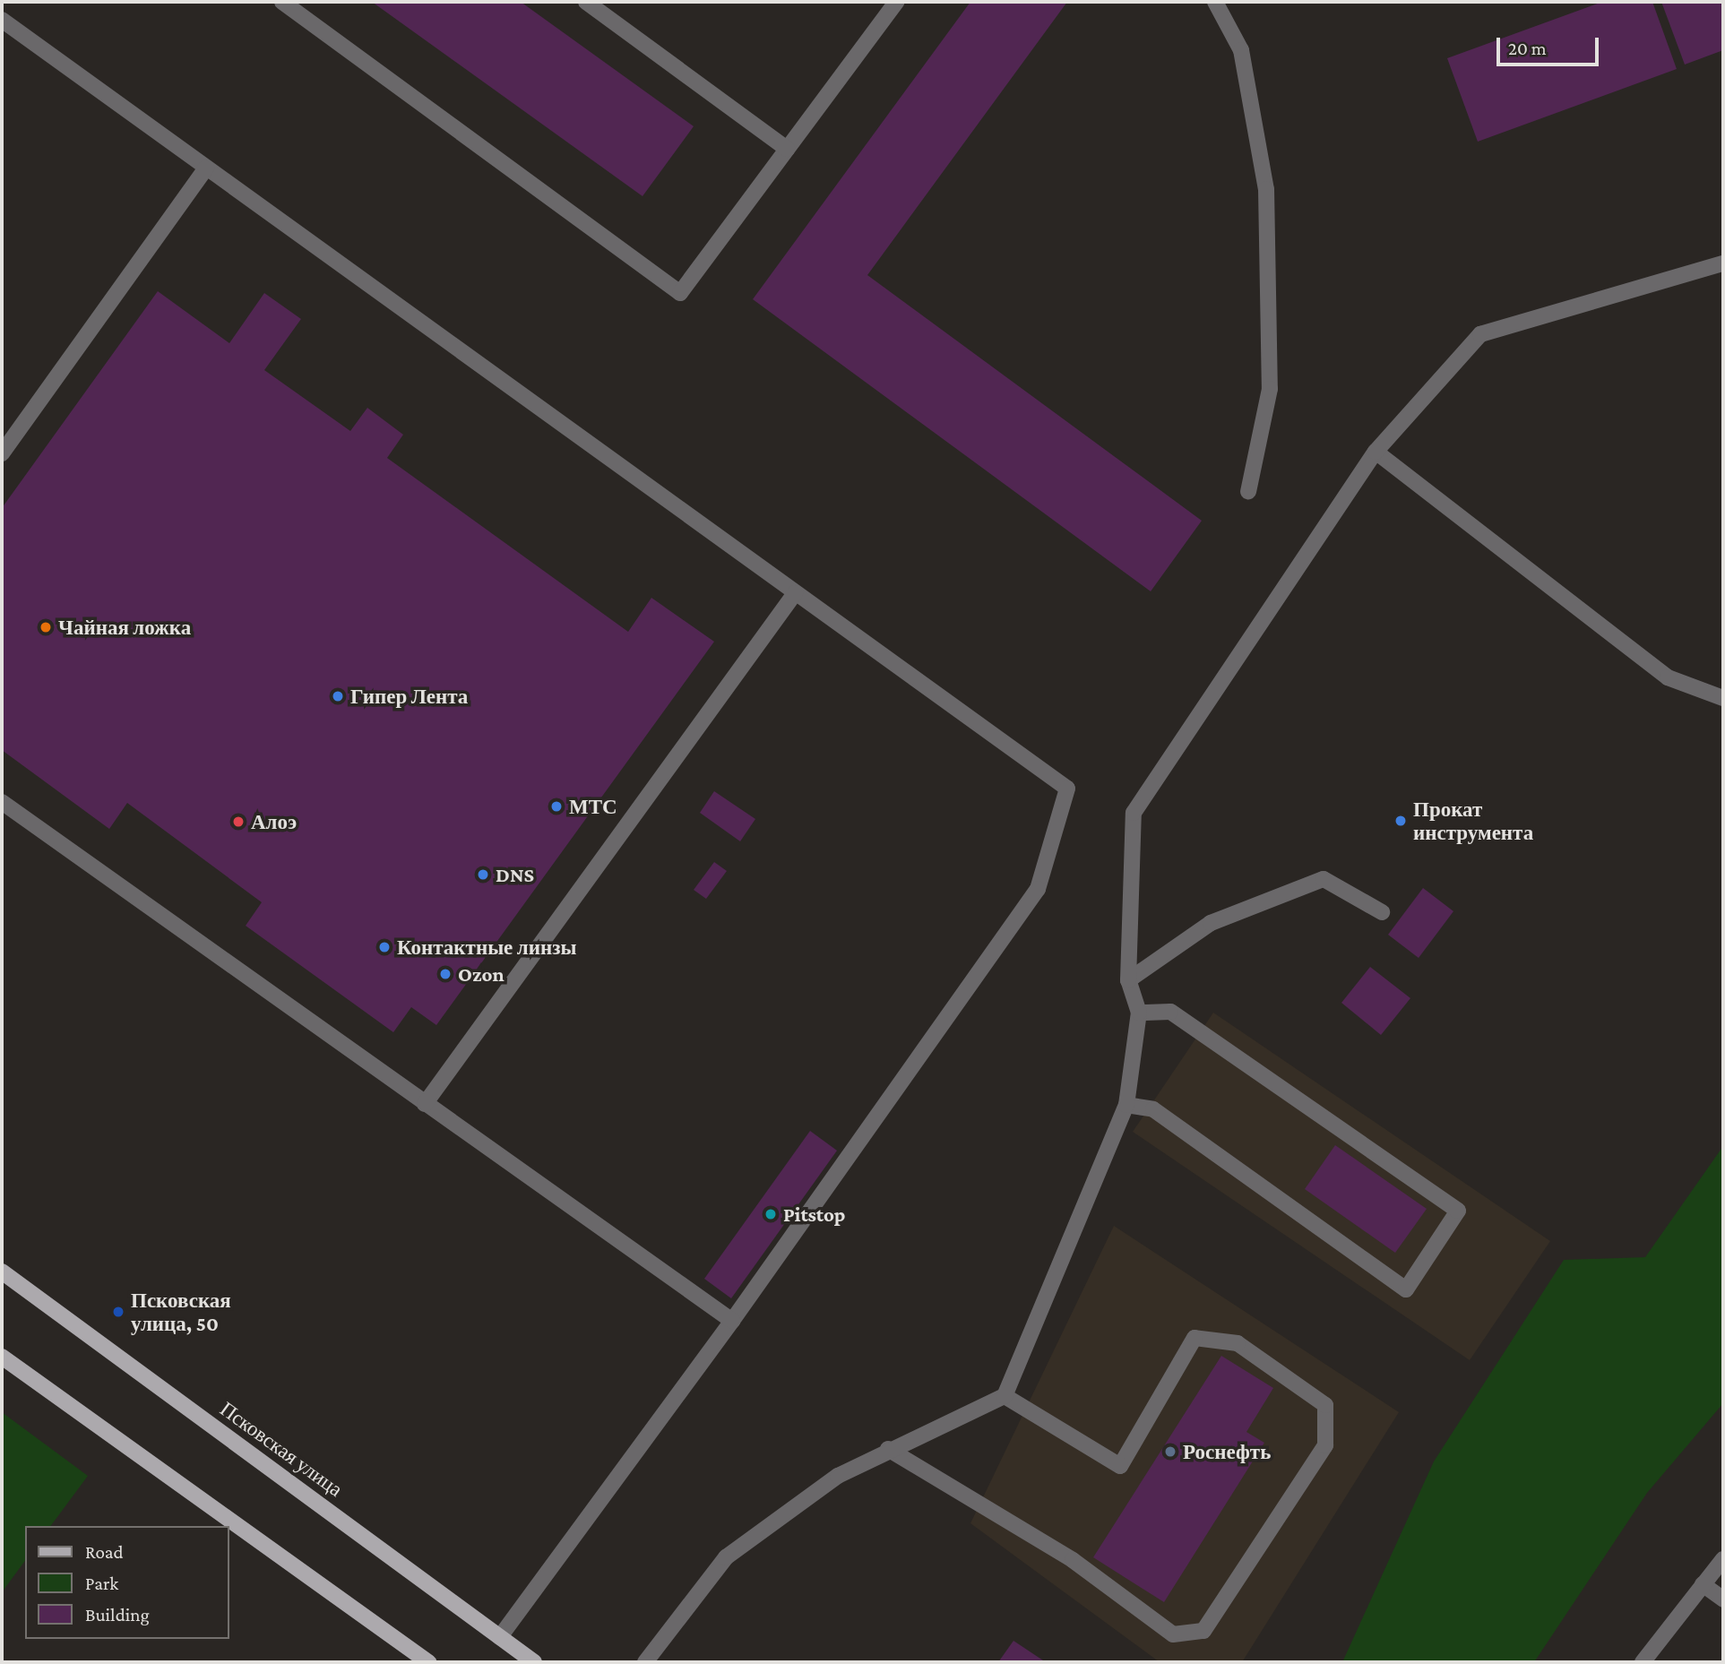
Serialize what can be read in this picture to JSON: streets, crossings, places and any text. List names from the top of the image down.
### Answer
{
  "streets": {
    "main road": ["Псковская улица"]
  },
  "places": [
    "Чайная ложка",
    "Гипер Лента",
    "МТС",
    "Прокат инструмента",
    "Алоэ",
    "DNS",
    "Контактные линзы",
    "Ozon",
    "Pitstop",
    "Псковская улица, 50",
    "Роснефть"
  ],
  "legend": ["Road", "Park", "Building"],
  "scale_bar": "20 m"
}
